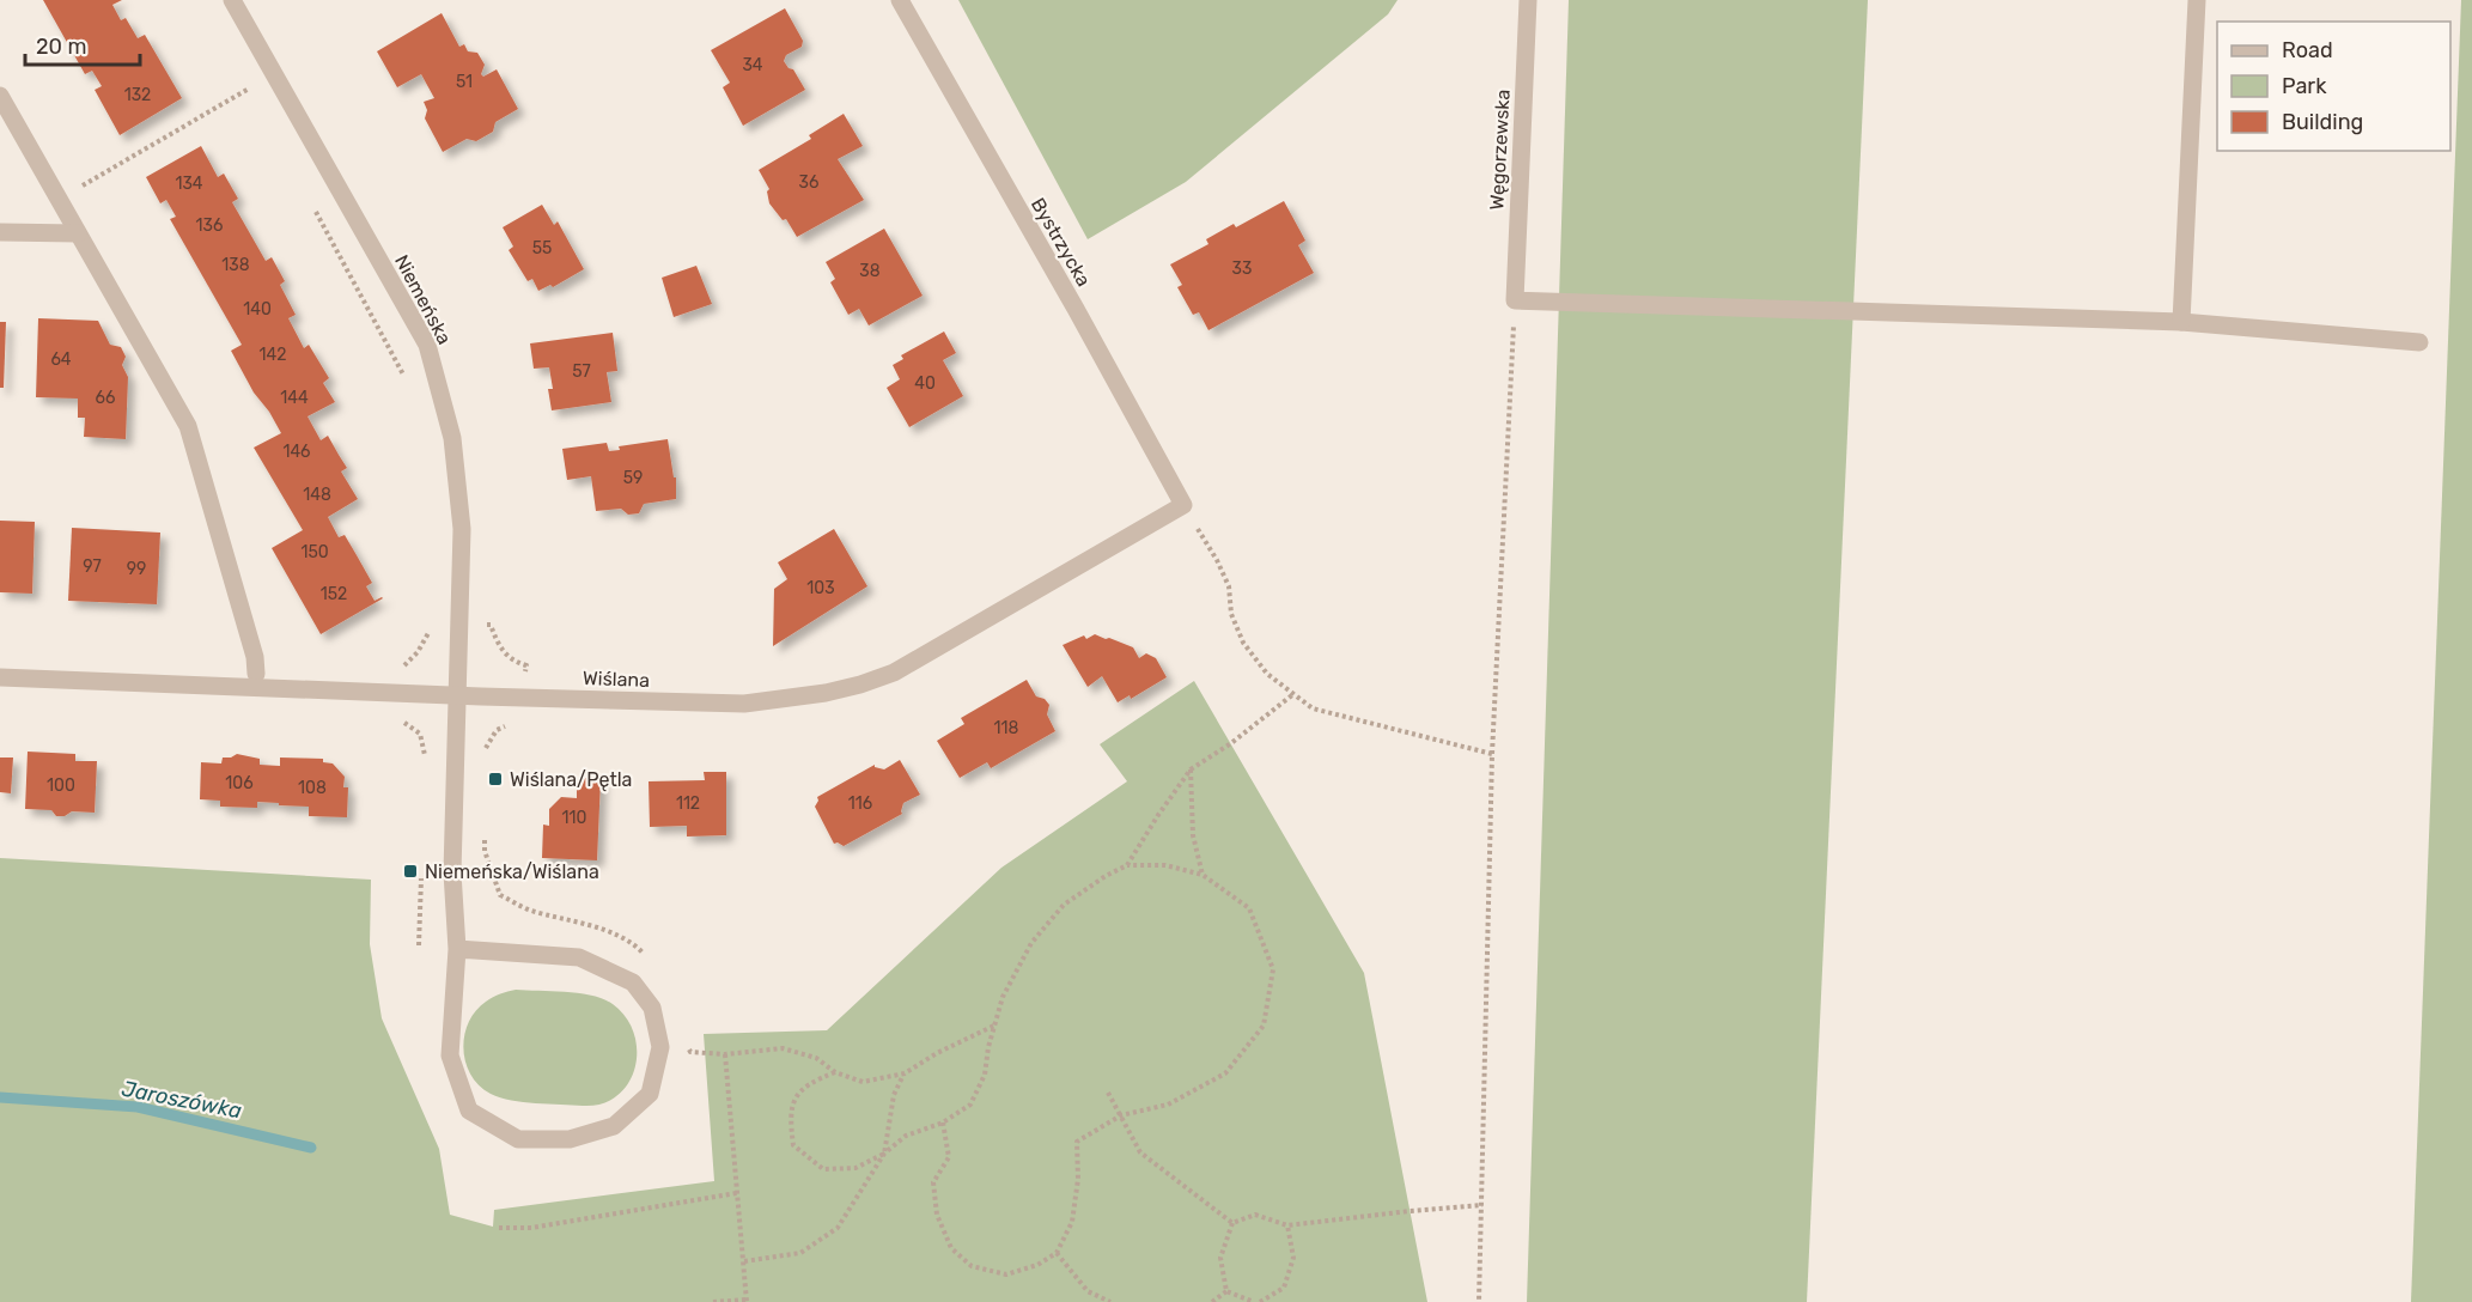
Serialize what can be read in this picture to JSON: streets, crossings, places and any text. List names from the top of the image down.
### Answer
{
  "streets": {
    "street": [
      "Węgorzewska",
      "Bystrzycka",
      "Niemeńska",
      "Wiślana"
    ]
  },
  "crossings": [
    ["Bystrzycka", "Wiślana"],
    ["Niemeńska", "Wiślana"]
  ],
  "water": ["Jaroszówka"],
  "places": {
    "transit": ["Wiślana/Pętla", "Niemeńska/Wiślana"]
  },
  "house_numbers": [
    "34",
    "51",
    "132",
    "36",
    "134",
    "136",
    "55",
    "138",
    "33",
    "38",
    "140",
    "142",
    "64",
    "57",
    "40",
    "66",
    "144",
    "146",
    "59",
    "148",
    "150",
    "97",
    "99",
    "103",
    "152",
    "118",
    "106",
    "100",
    "108",
    "112",
    "116",
    "110"
  ],
  "legend": ["Road", "Park", "Building"],
  "scale_bar": "20 m"
}
